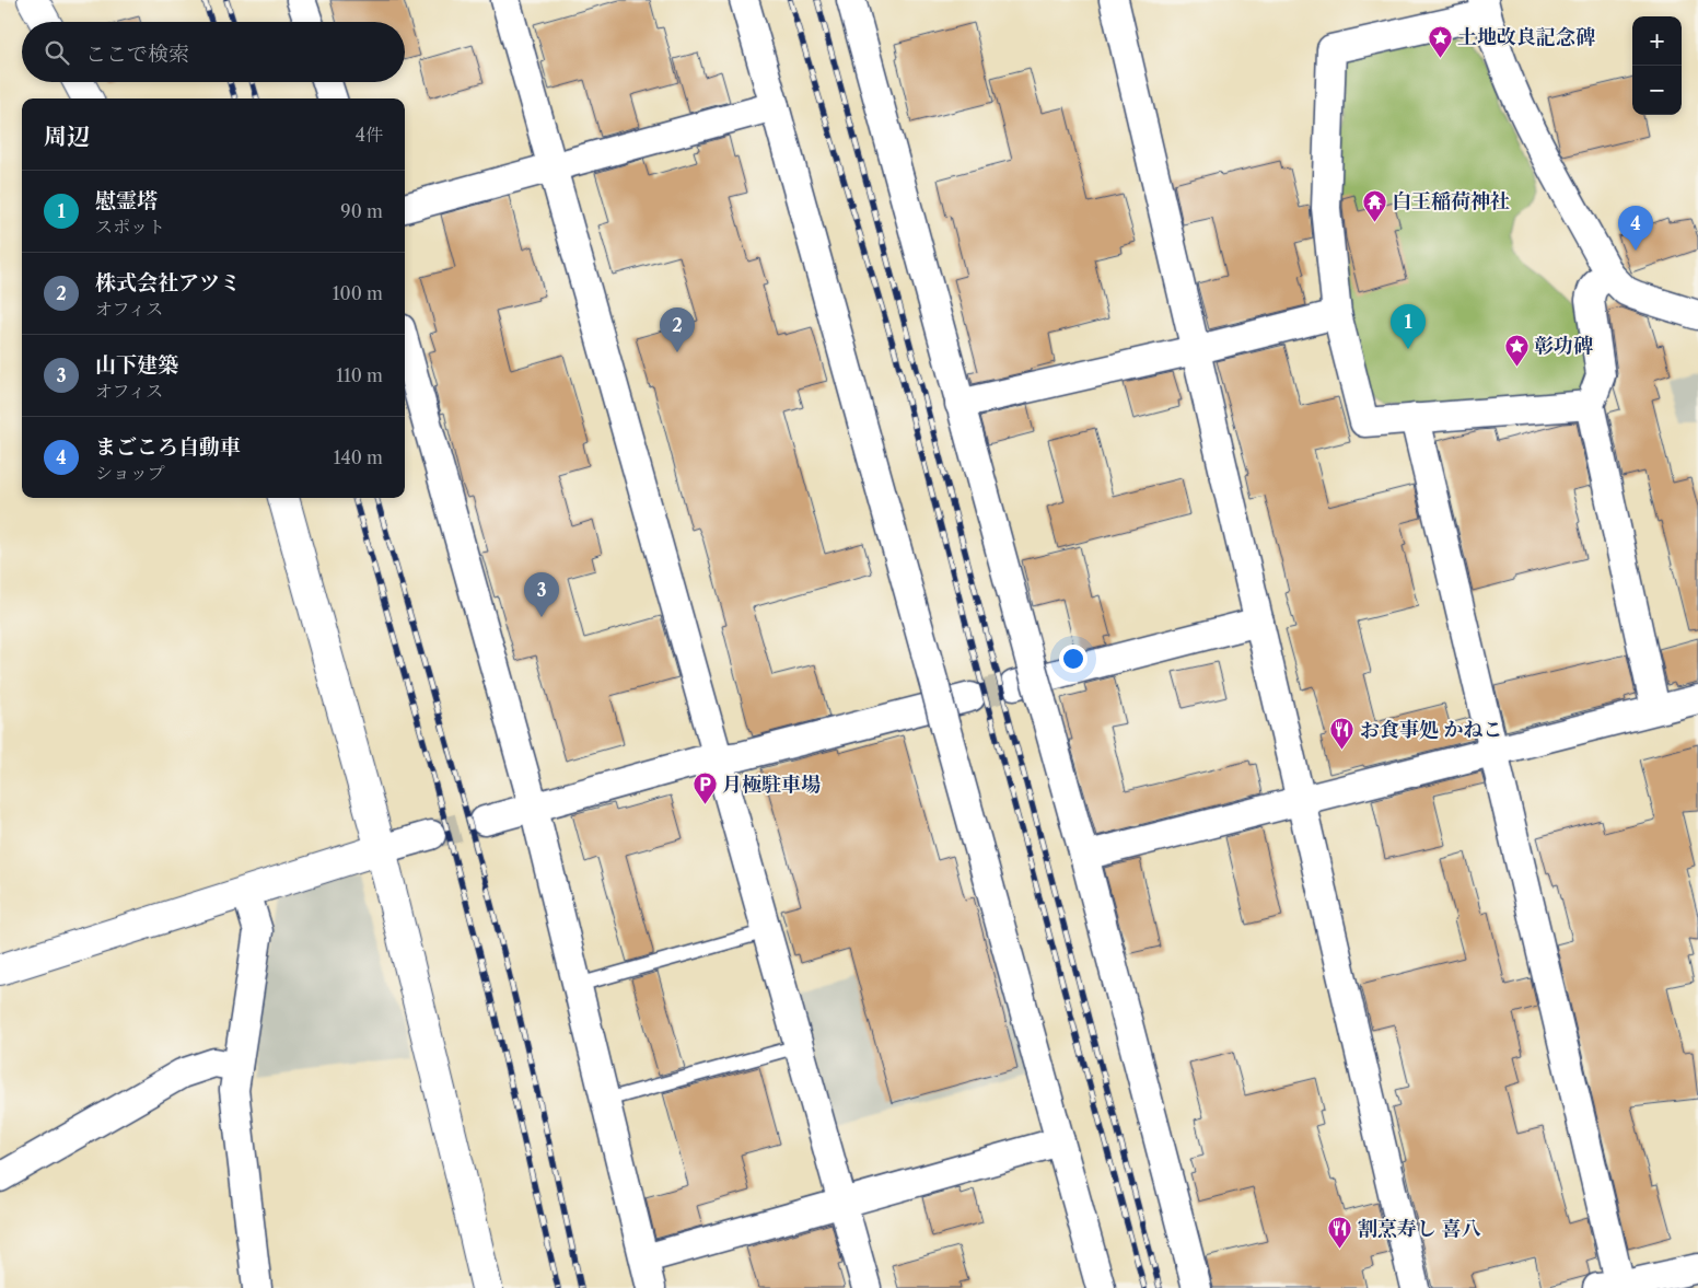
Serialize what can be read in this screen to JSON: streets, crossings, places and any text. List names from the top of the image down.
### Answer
{
  "places": {
    "place": ["土地改良記念碑", "彰功碑"],
    "temple": ["白王稲荷神社"],
    "restaurant": ["お食事処 かねこ", "割烹寿し 喜八"],
    "parking": ["月極駐車場"]
  },
  "page": {
    "map_buttons": ["+", "−"],
    "search": "ここで検索",
    "heading": ["周辺", "4件"],
    "list": [
      {
        "mark": "1",
        "name": "慰霊塔",
        "note": "スポット",
        "value": "90 m"
      },
      {
        "mark": "2",
        "name": "株式会社アツミ",
        "note": "オフィス",
        "value": "100 m"
      },
      {
        "mark": "3",
        "name": "山下建築",
        "note": "オフィス",
        "value": "110 m"
      },
      {
        "mark": "4",
        "name": "まごころ自動車",
        "note": "ショップ",
        "value": "140 m"
      }
    ],
    "pins": [
      "4",
      "1",
      "2",
      "3"
    ]
  }
}
